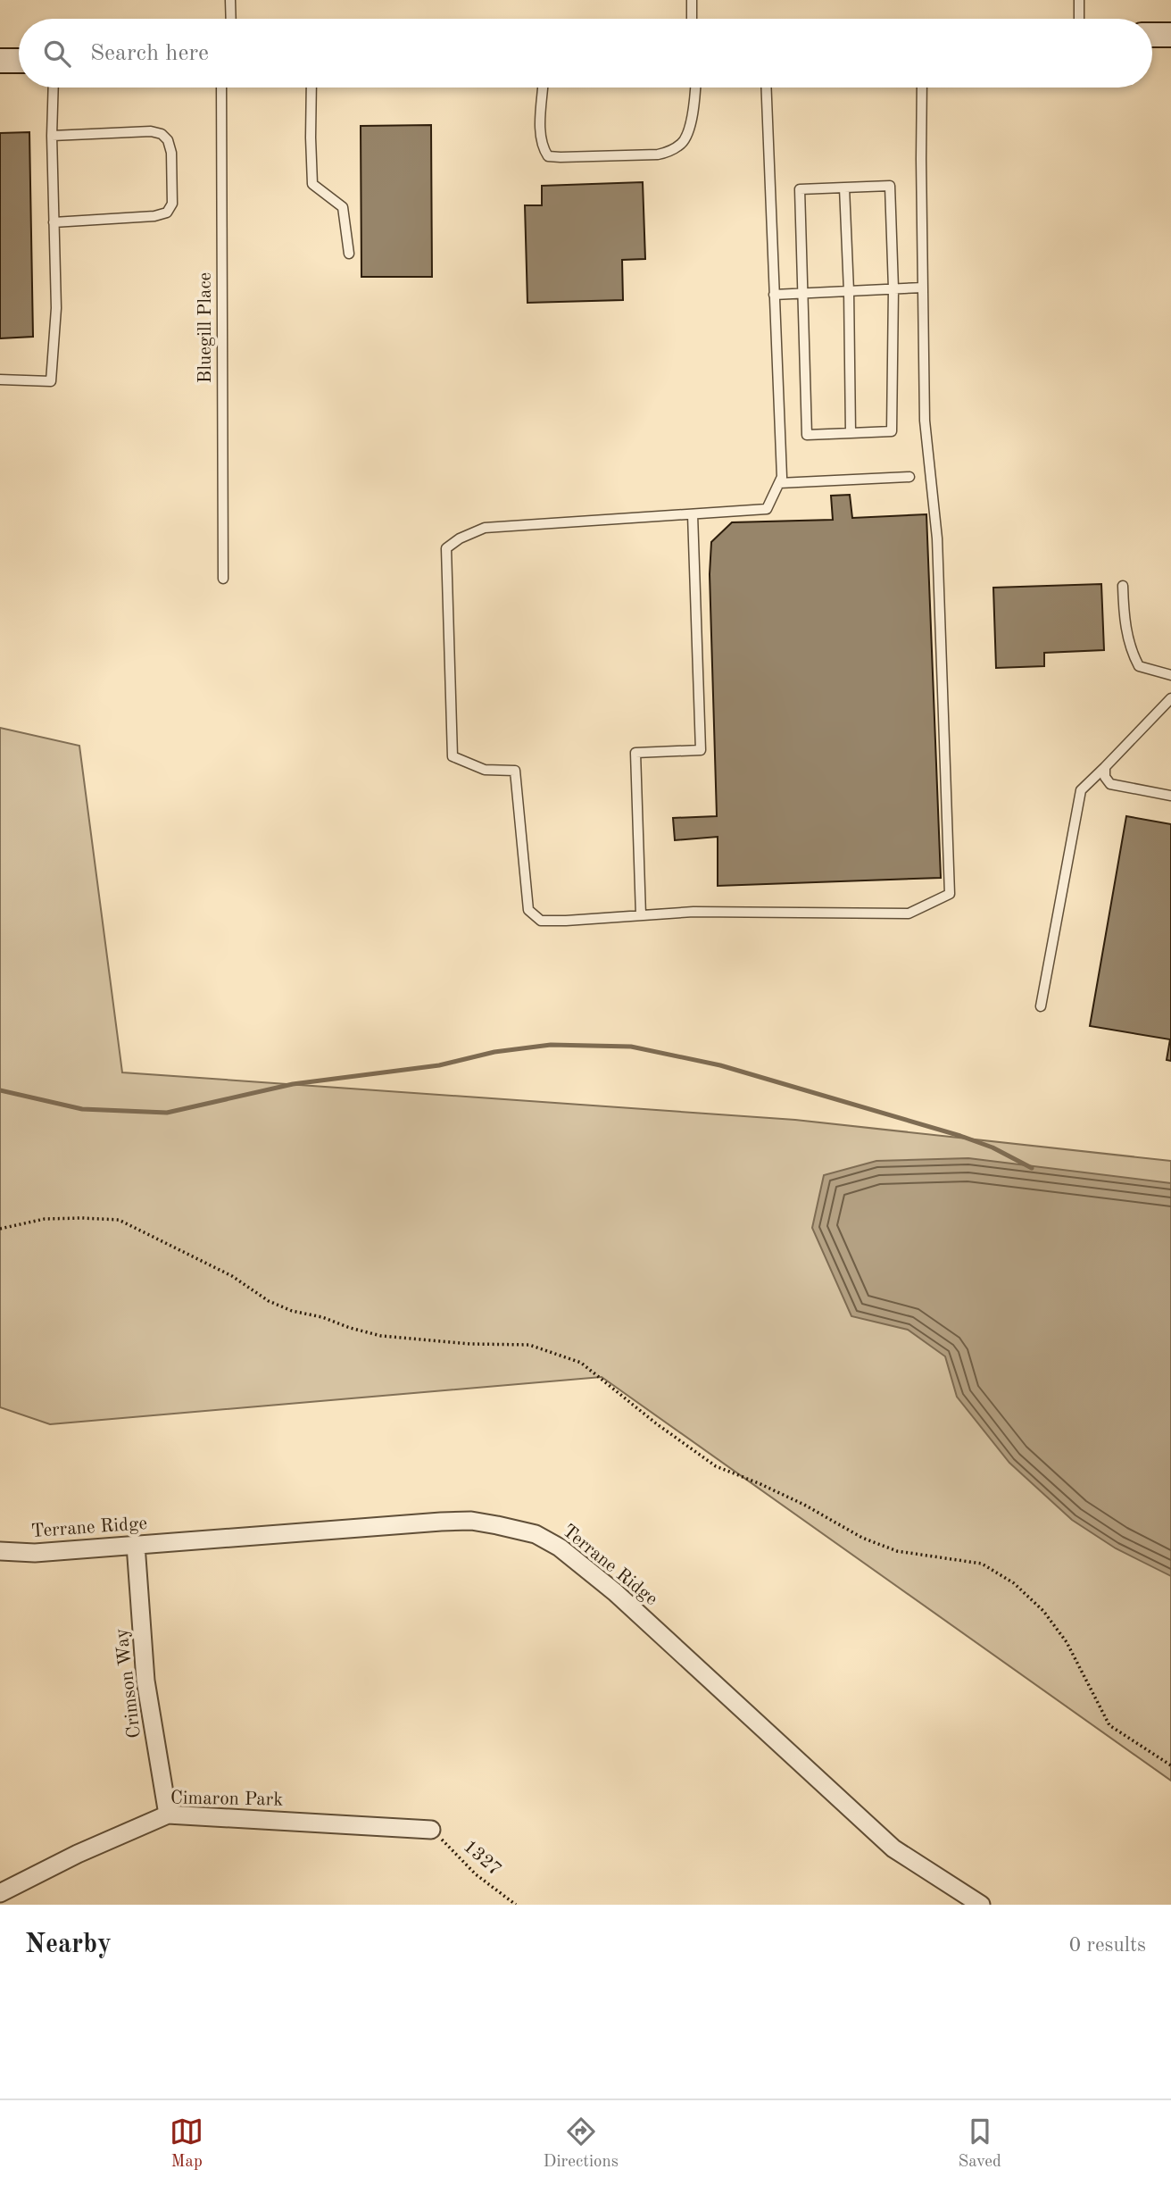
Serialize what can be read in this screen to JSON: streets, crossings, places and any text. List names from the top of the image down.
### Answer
{
  "streets": {
    "street": ["Terrane Ridge", "Crimson Way", "Cimaron Park"],
    "lane": ["Bluegill Place"],
    "path": ["1327"]
  },
  "crossings": [
    ["Terrane Ridge", "Crimson Way"],
    ["Crimson Way", "Cimaron Park"],
    ["Cimaron Park", "1327"]
  ],
  "page": {
    "search": "Search here",
    "heading": ["Nearby", "0 results"],
    "nav": ["Map", "Directions", "Saved"]
  }
}
